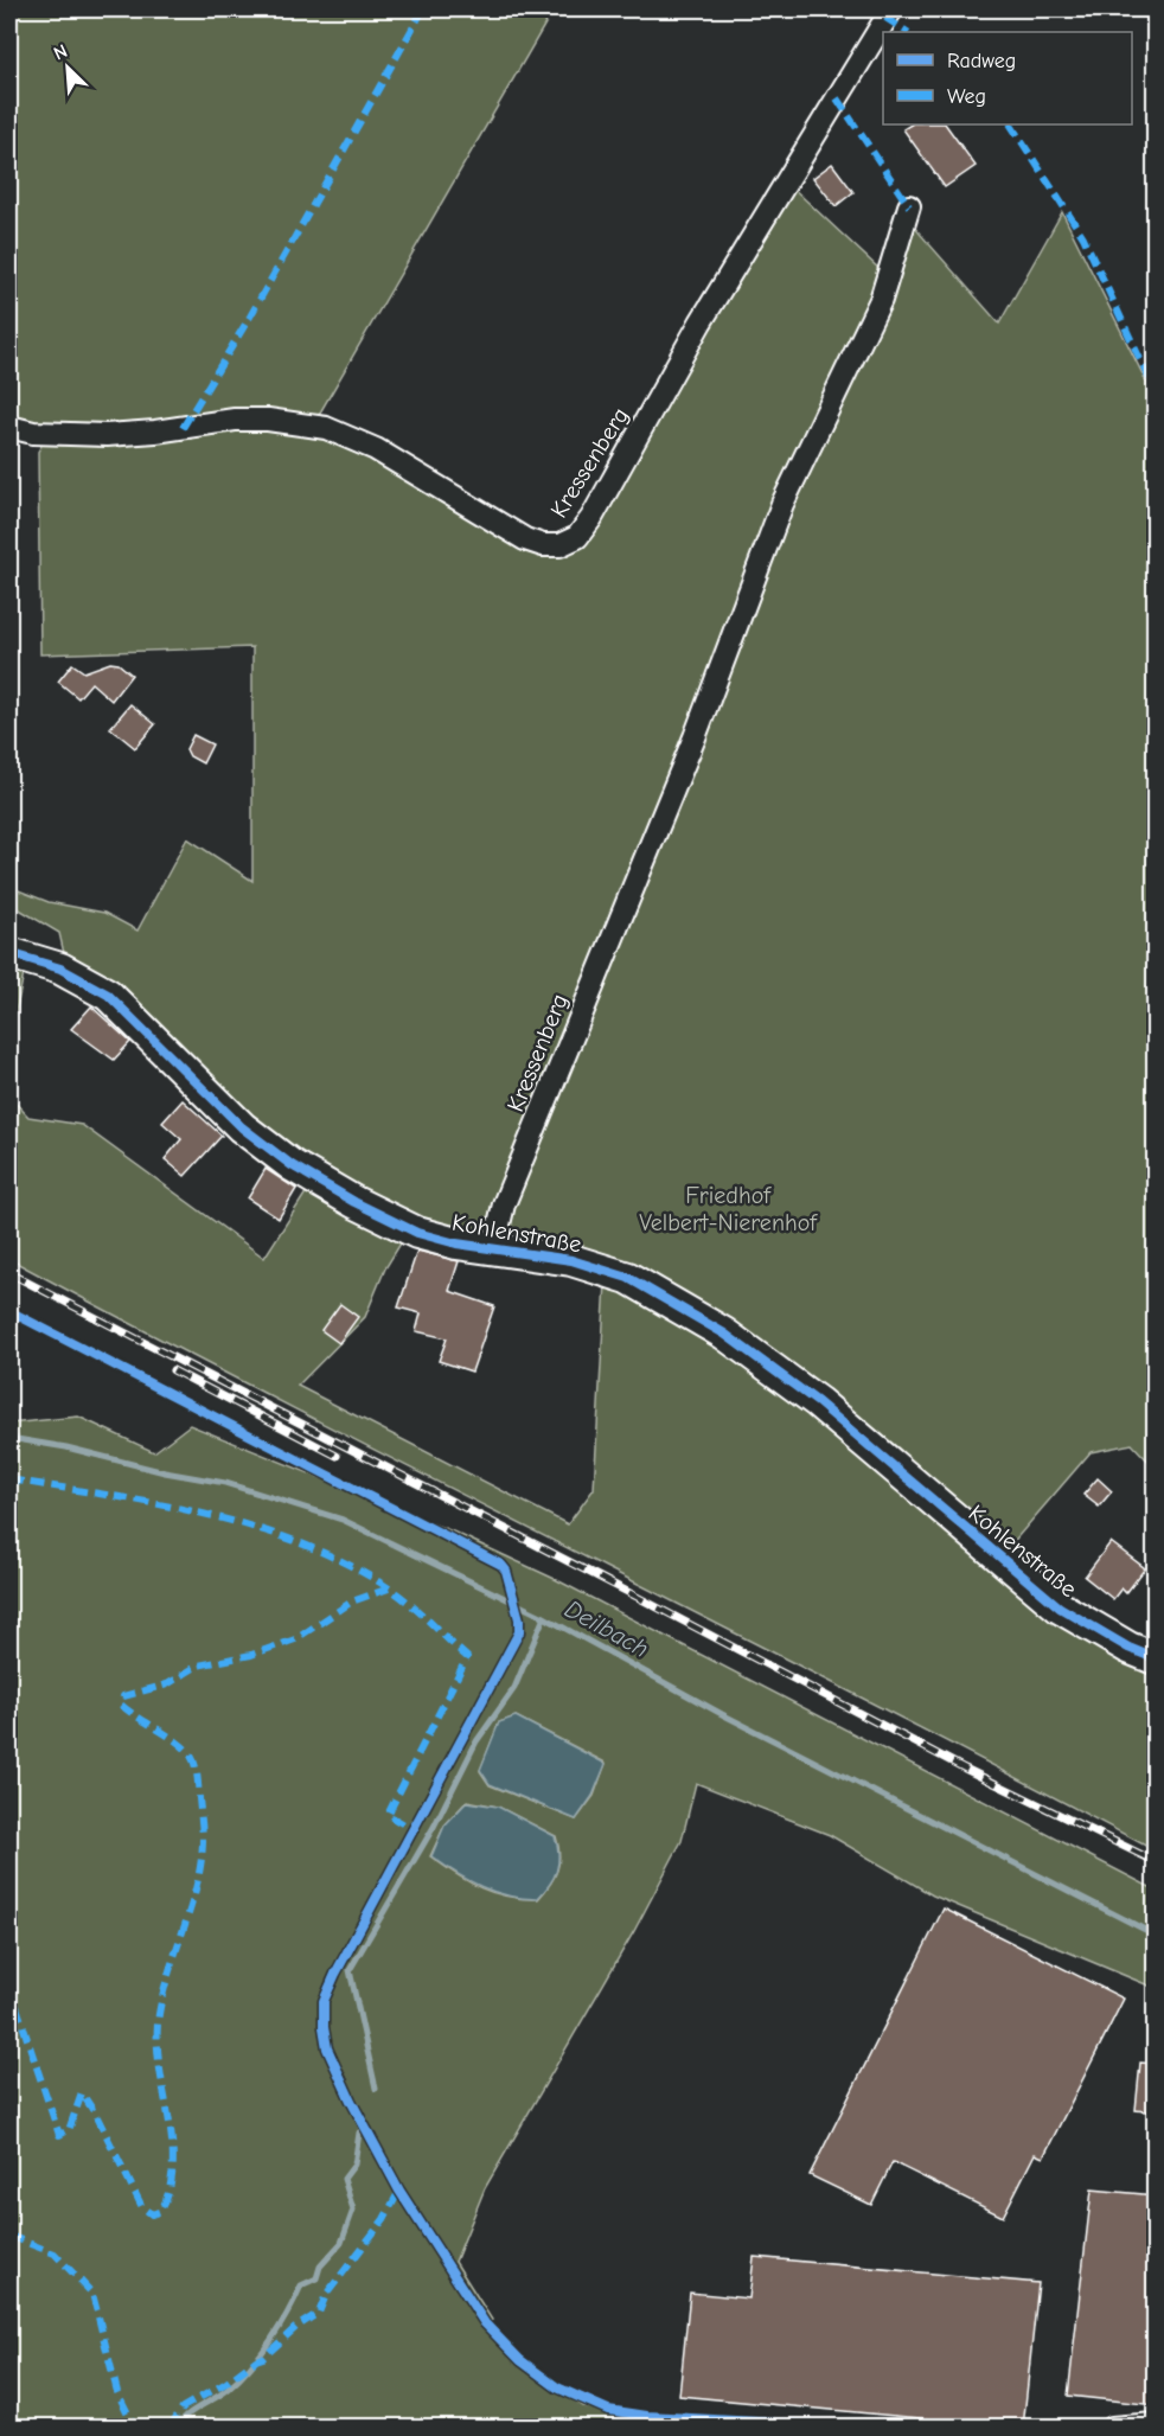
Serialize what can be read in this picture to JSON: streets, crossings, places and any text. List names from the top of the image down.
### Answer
{
  "streets": {
    "main road": ["Kohlenstraße"],
    "street": ["Kressenberg"]
  },
  "crossings": [
    ["Kressenberg", "Kohlenstraße"]
  ],
  "water": ["Deilbach"],
  "parks": ["Friedhof Velbert-Nierenhof"],
  "legend": ["Radweg", "Weg"],
  "north": "top left"
}
